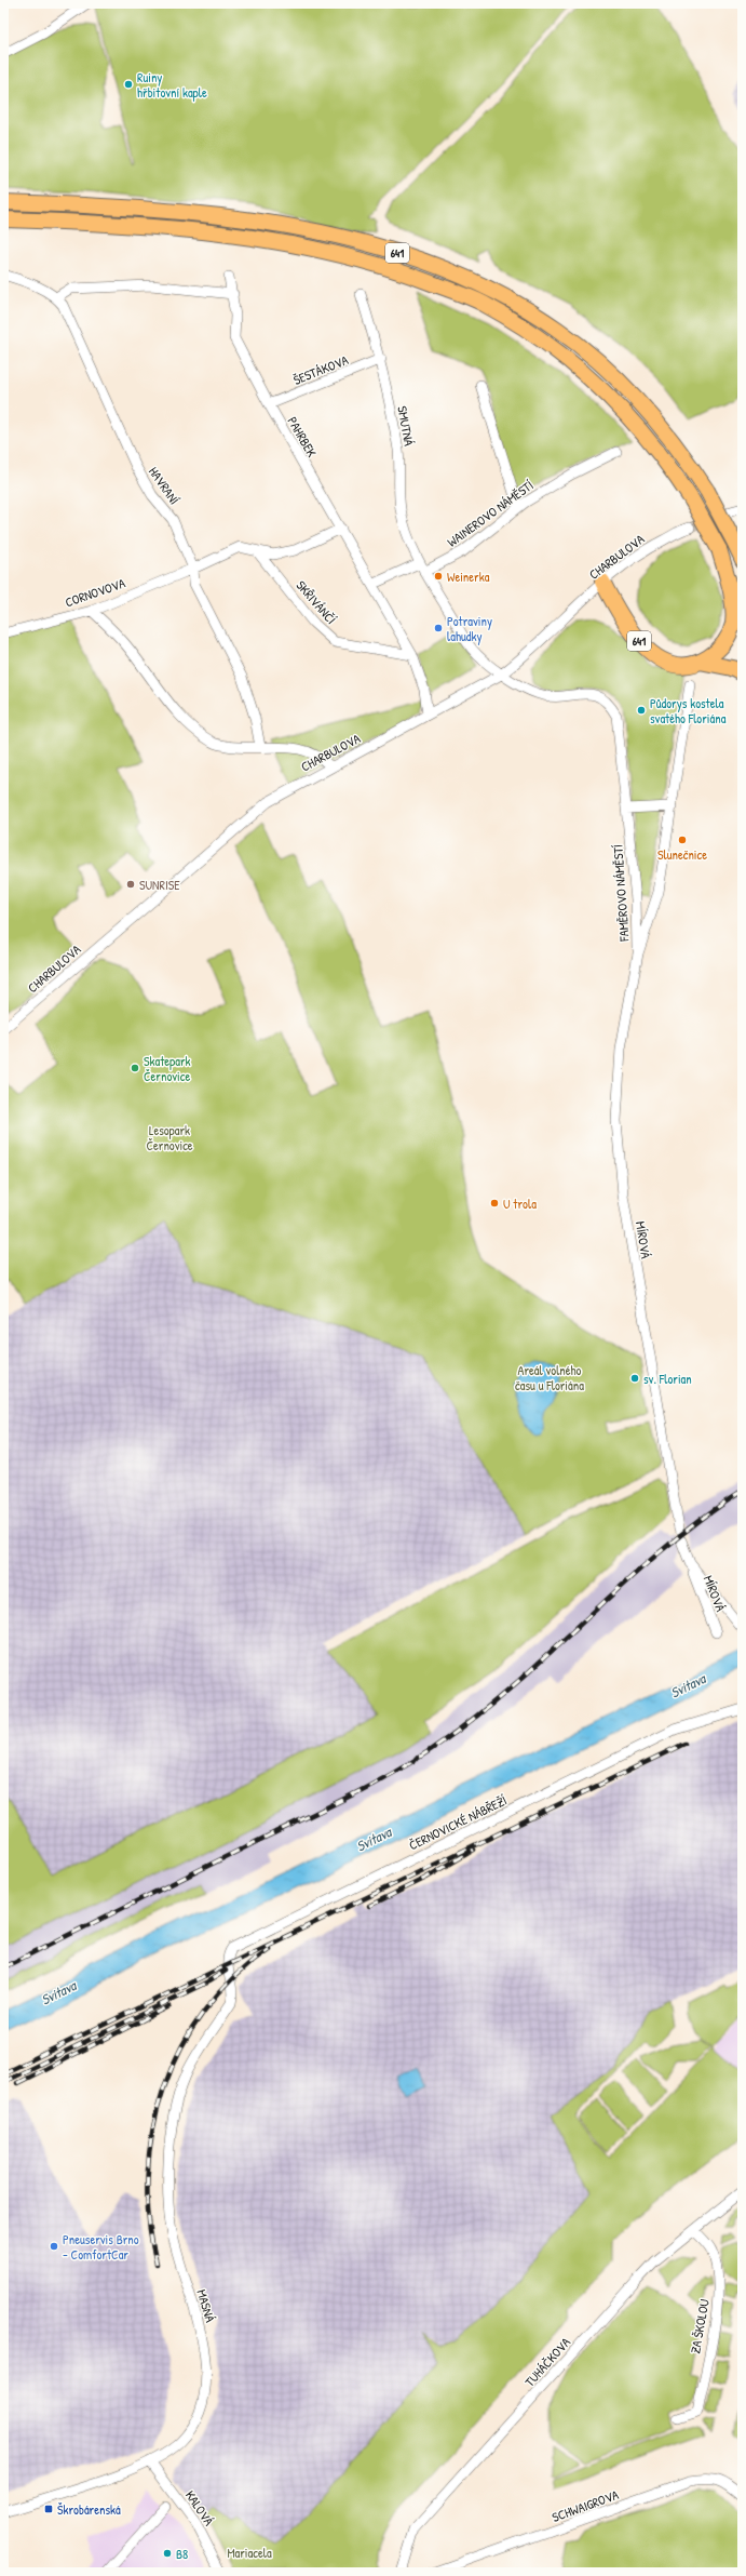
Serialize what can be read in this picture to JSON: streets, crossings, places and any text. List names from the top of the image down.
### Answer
{
  "streets": {
    "highway": ["641"],
    "street": [
      "ŠESTÁKOVA",
      "SMUTNÁ",
      "PAHRBEK",
      "HAVRANÍ",
      "WAINEROVO NÁMĚSTÍ",
      "CHARBULOVA",
      "CORNOVOVA",
      "SKŘIVÁNČÍ",
      "FAMĚROVO NÁMĚSTÍ",
      "MÍROVÁ",
      "ČERNOVICKÉ NÁBŘEŽÍ",
      "MASNÁ",
      "ZA ŠKOLOU",
      "TUHÁČKOVA",
      "SCHWAIGROVA",
      "KALOVÁ"
    ]
  },
  "crossings": [
    ["641", "CHARBULOVA"],
    ["ŠESTÁKOVA", "SMUTNÁ"],
    ["ŠESTÁKOVA", "PAHRBEK"],
    ["SMUTNÁ", "WAINEROVO NÁMĚSTÍ"],
    ["PAHRBEK", "WAINEROVO NÁMĚSTÍ"],
    ["HAVRANÍ", "CORNOVOVA"],
    ["CHARBULOVA", "FAMĚROVO NÁMĚSTÍ"],
    ["CORNOVOVA", "SKŘIVÁNČÍ"],
    ["FAMĚROVO NÁMĚSTÍ", "MÍROVÁ"],
    ["ČERNOVICKÉ NÁBŘEŽÍ", "MASNÁ"],
    ["MASNÁ", "KALOVÁ"],
    ["ZA ŠKOLOU", "TUHÁČKOVA"]
  ],
  "water": ["Svitava"],
  "parks": ["Lesopark Černovice", "Areál volného času u Floriána", "Mariacela"],
  "places": {
    "other": [
      "Ruiny hřbitovní kaple",
      "Weinerka",
      "Potraviny lahudky",
      "Půdorys kostela svatého Floriána",
      "Slunečnice",
      "SUNRISE",
      "Skatepark Černovice",
      "U trola",
      "sv. Florian",
      "Pneuservis Brno - ComfortCar",
      "B8"
    ],
    "transit": ["Škrobárenská"]
  }
}
